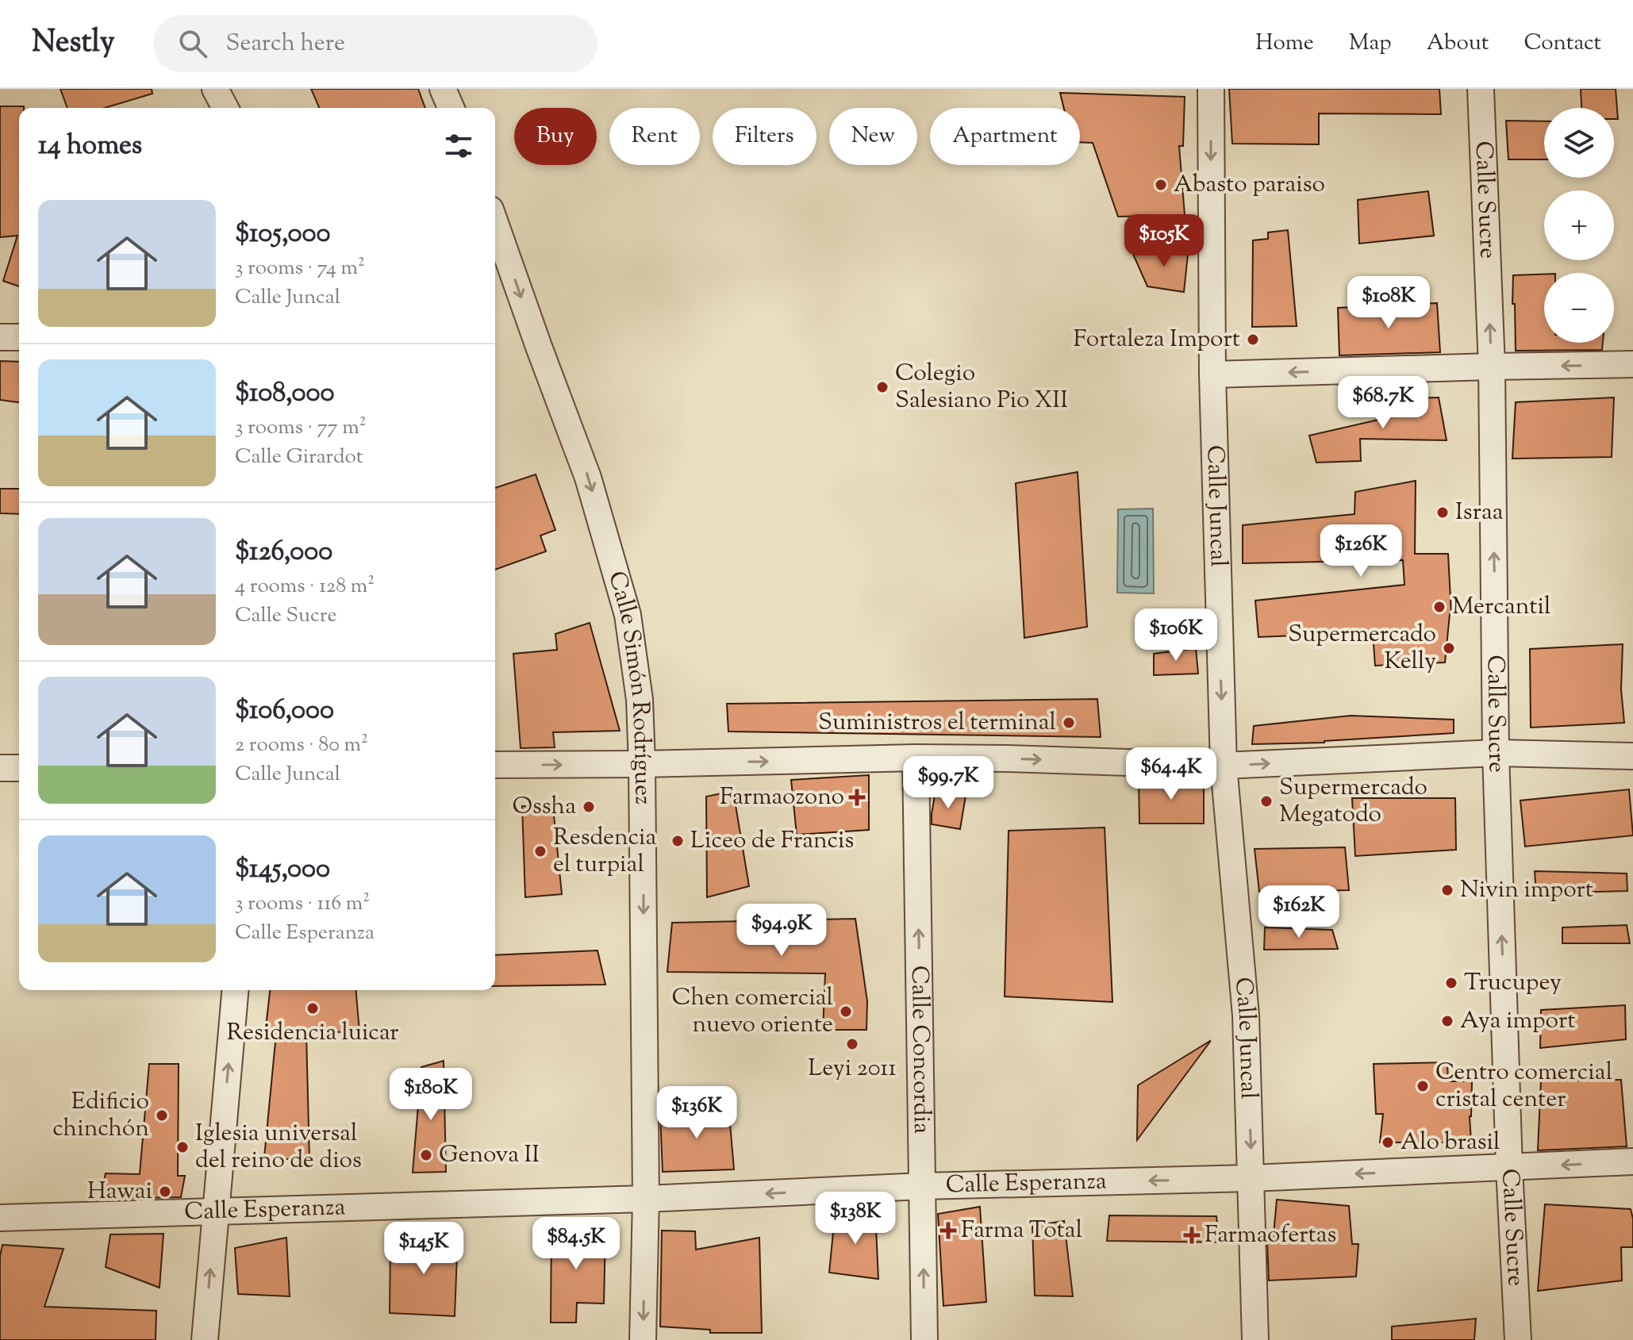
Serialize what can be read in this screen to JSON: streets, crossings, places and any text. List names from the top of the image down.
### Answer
{
  "streets": {
    "street": [
      "Calle Sucre",
      "Calle Juncal",
      "Calle Simón Rodríguez",
      "Calle Concordia",
      "Calle Esperanza"
    ]
  },
  "crossings": [
    ["Calle Sucre", "Calle Esperanza"],
    ["Calle Juncal", "Calle Esperanza"],
    ["Calle Simón Rodríguez", "Calle Esperanza"],
    ["Calle Concordia", "Calle Esperanza"]
  ],
  "one_way": [
    "Calle Sucre",
    "Calle Juncal",
    "Calle Simón Rodríguez",
    "Calle Concordia",
    "Calle Esperanza"
  ],
  "places": {
    "other": [
      "Abasto paraiso",
      "Fortaleza Import",
      "Colegio Salesiano Pio XII",
      "Israa",
      "Mercantil",
      "Supermercado Kelly",
      "Suministros el terminal",
      "Supermercado Megatodo",
      "Ossha",
      "Liceo de Francis",
      "Resdencia el turpial",
      "Nivin import",
      "Trucupey",
      "Residencia luicar",
      "Chen comercial nuevo oriente",
      "Aya import",
      "Leyi 2011",
      "Centro comercial cristal center",
      "Edificio chinchón",
      "Alo brasil",
      "Iglesia universal del reino de dios",
      "Genova II",
      "Hawai"
    ],
    "health": ["Farmaozono", "Farma Total", "Farmaofertas"]
  },
  "page": {
    "header": "Nestly",
    "search": "Search here",
    "nav": [
      "Home",
      "Map",
      "About",
      "Contact"
    ],
    "map_buttons": ["+", "−"],
    "chip": [
      "Buy",
      "Rent",
      "Filters",
      "New",
      "Apartment"
    ],
    "heading": "14 homes",
    "list": [
      {
        "name": "$105,000",
        "note": "3 rooms · 74 m² · Calle Juncal"
      },
      {
        "name": "$108,000",
        "note": "3 rooms · 77 m² · Calle Girardot"
      },
      {
        "name": "$126,000",
        "note": "4 rooms · 128 m² · Calle Sucre"
      },
      {
        "name": "$106,000",
        "note": "2 rooms · 80 m² · Calle Juncal"
      },
      {
        "name": "$145,000",
        "note": "3 rooms · 116 m² · Calle Esperanza"
      }
    ],
    "price": [
      "$105K",
      "$108K",
      "$68.7K",
      "$126K",
      "$106K",
      "$64.4K",
      "$99.7K",
      "$162K",
      "$94.9K",
      "$180K",
      "$136K",
      "$138K",
      "$84.5K",
      "$145K"
    ]
  }
}
